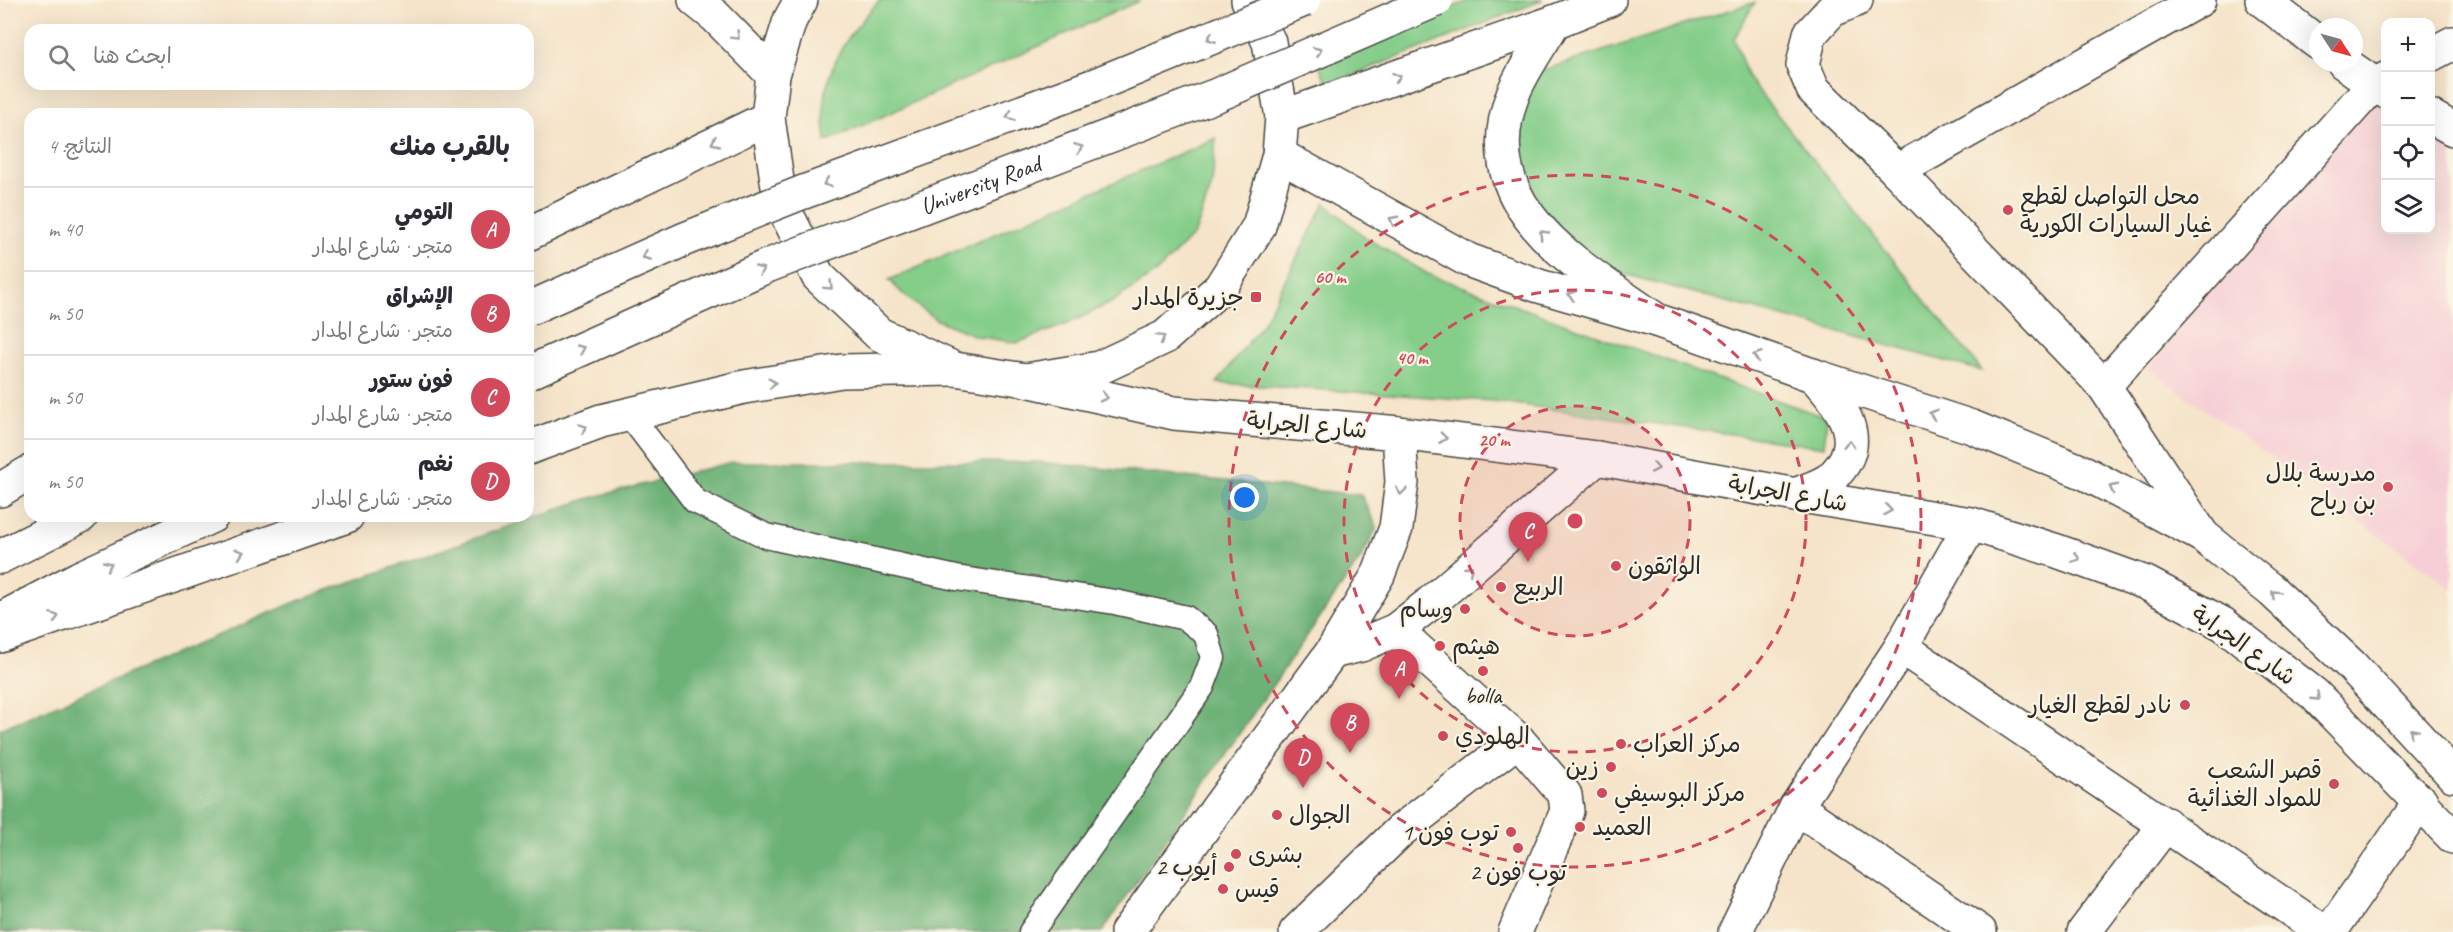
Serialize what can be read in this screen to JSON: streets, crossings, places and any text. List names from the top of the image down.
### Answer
{
  "streets": {
    "main road": ["University Road", "شارع الجرابة"]
  },
  "places": {
    "other": [
      "محل التواصل لقطع غيار السيارات الكورية",
      "مدرسة بلال بن رباح",
      "الواثقون",
      "الربيع",
      "وسام",
      "هيثم",
      "bolla",
      "نادر لقطع الغيار",
      "الهلودي",
      "مركز العراب",
      "زين",
      "قصر الشعب للمواد الغذائية",
      "مركز البوسيفي",
      "الجوال",
      "العميد",
      "توب فون 1",
      "توب فون 2",
      "بشرى",
      "أيوب 2",
      "قيس"
    ],
    "transit": ["جزيرة المدار"]
  },
  "north": "bottom right",
  "page": {
    "map_buttons": ["+", "−"],
    "search": "ابحث هنا",
    "heading": ["بالقرب منك", "النتائج: 4"],
    "list": [
      {
        "mark": "A",
        "name": "التومي",
        "note": "متجر · شارع المدار",
        "value": "40 m"
      },
      {
        "mark": "B",
        "name": "الإشراق",
        "note": "متجر · شارع المدار",
        "value": "50 m"
      },
      {
        "mark": "C",
        "name": "فون ستور",
        "note": "متجر · شارع المدار",
        "value": "50 m"
      },
      {
        "mark": "D",
        "name": "نغم",
        "note": "متجر · شارع المدار",
        "value": "50 m"
      }
    ],
    "pins": [
      "C",
      "A",
      "B",
      "D"
    ]
  },
  "rings": ["60 m", "40 m", "20 m"]
}
